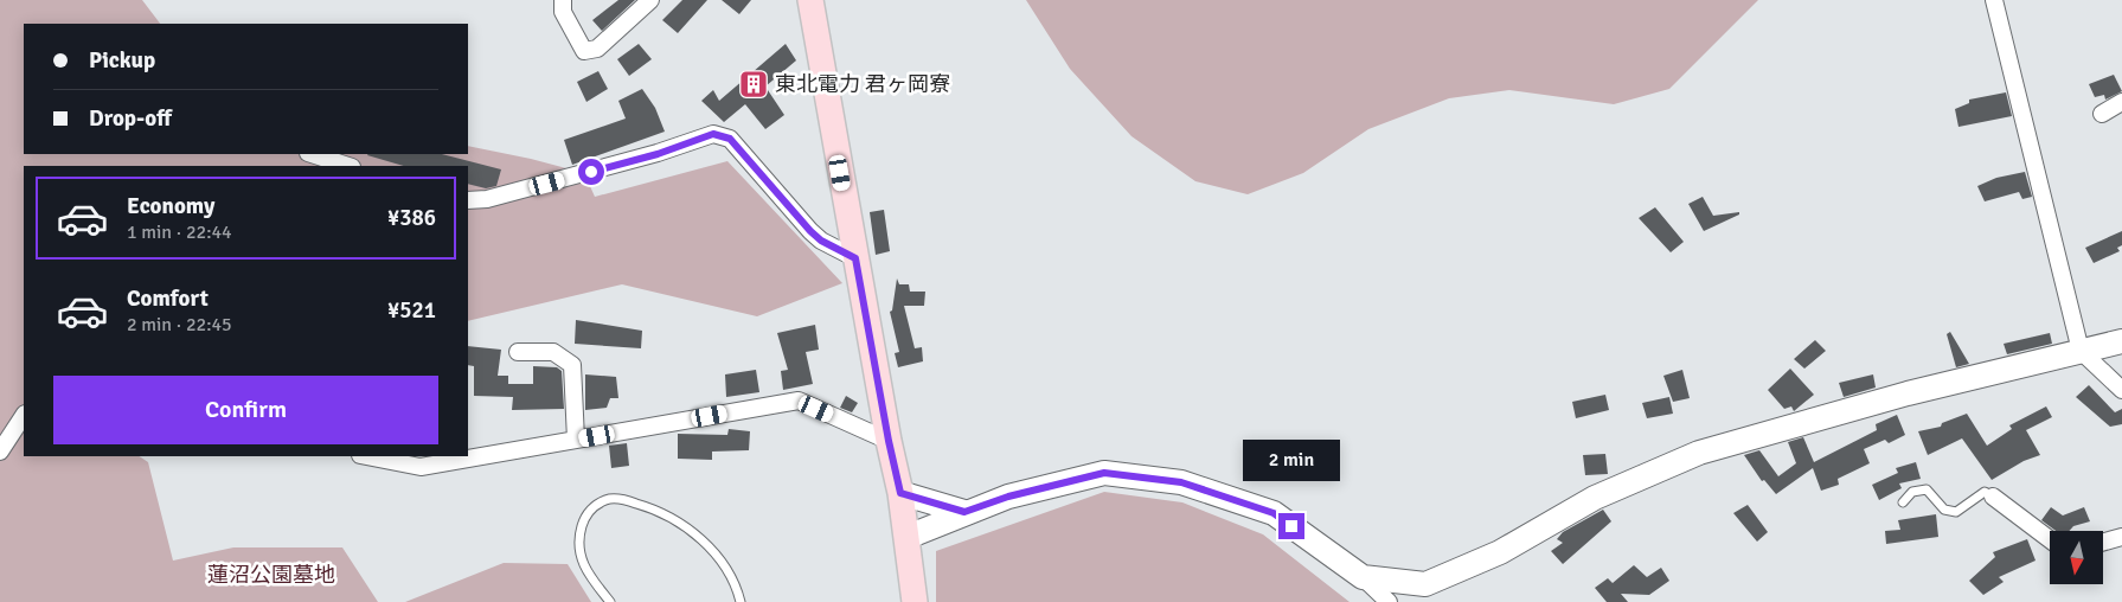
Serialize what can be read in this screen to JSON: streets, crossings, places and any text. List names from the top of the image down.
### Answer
{
  "parks": ["蓮沼公園墓地"],
  "places": {
    "building": ["東北電力 君ヶ岡寮"]
  },
  "north": "bottom",
  "page": {
    "banner": ["Pickup", "Drop-off"],
    "list": [
      {
        "name": "Economy",
        "note": "1 min · 22:44",
        "value": "¥386"
      },
      {
        "name": "Comfort",
        "note": "2 min · 22:45",
        "value": "¥521"
      }
    ],
    "buttons": "Confirm",
    "bubble": "2 min"
  }
}
